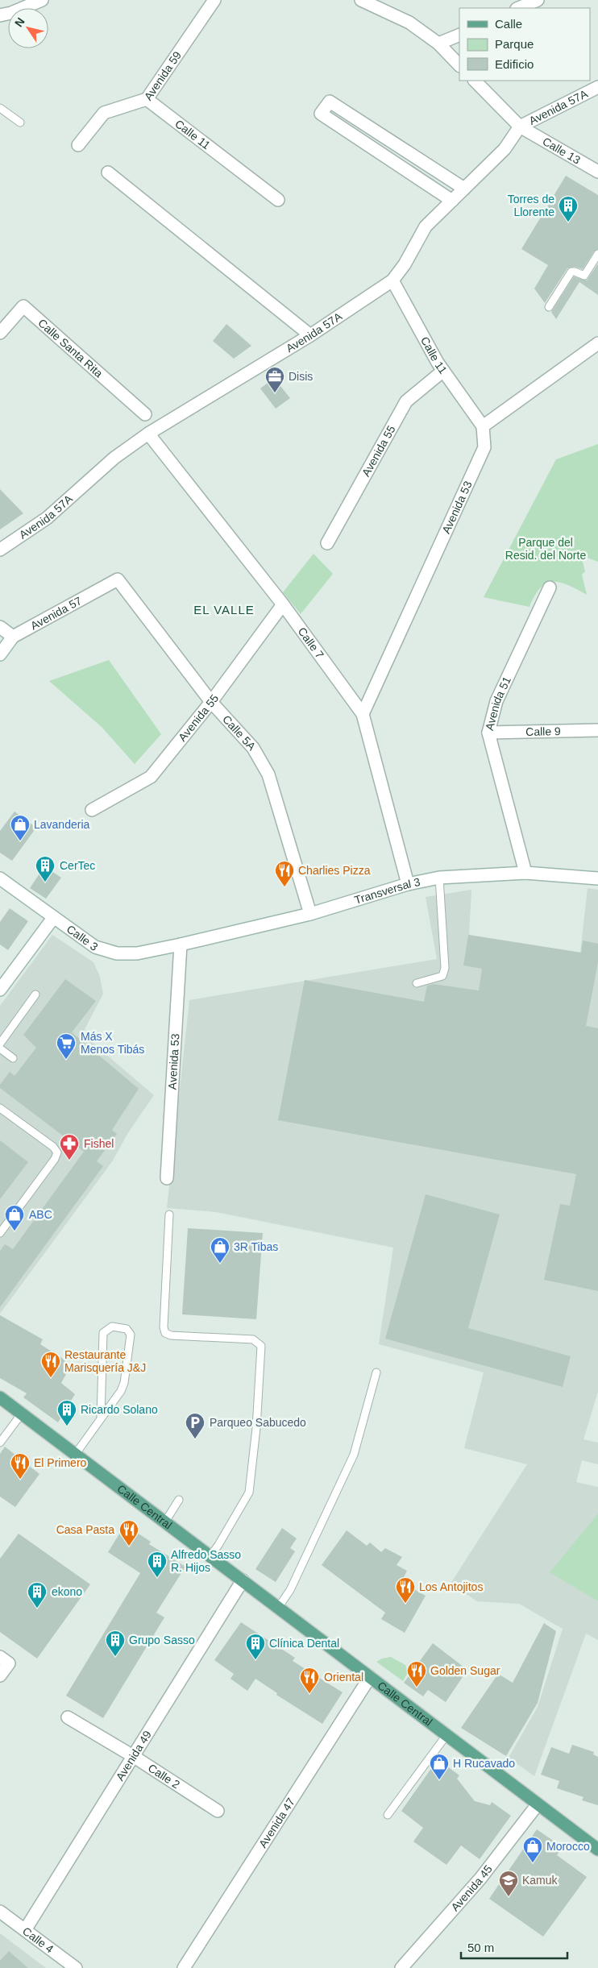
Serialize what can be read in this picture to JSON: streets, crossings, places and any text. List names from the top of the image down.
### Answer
{
  "streets": {
    "main road": ["Calle Central"],
    "street": [
      "Avenida 59",
      "Avenida 57A",
      "Calle 11",
      "Calle 13",
      "Calle Santa Rita",
      "Avenida 55",
      "Avenida 53",
      "Avenida 57",
      "Calle 7",
      "Avenida 51",
      "Calle 9",
      "Calle 5A",
      "Transversal 3",
      "Calle 3",
      "Avenida 49",
      "Calle 2",
      "Avenida 47",
      "Avenida 45",
      "Calle 4"
    ]
  },
  "crossings": [
    ["Avenida 59", "Calle 11"],
    ["Avenida 57A", "Calle 11"],
    ["Avenida 57A", "Calle 13"],
    ["Avenida 57A", "Calle 7"],
    ["Calle 11", "Avenida 55"],
    ["Calle 11", "Avenida 53"],
    ["Avenida 55", "Calle 7"],
    ["Avenida 55", "Calle 5A"],
    ["Avenida 53", "Calle 7"],
    ["Avenida 53", "Transversal 3"],
    ["Avenida 53", "Calle 3"],
    ["Avenida 57", "Calle 5A"],
    ["Calle 7", "Transversal 3"],
    ["Avenida 51", "Calle 9"],
    ["Avenida 51", "Transversal 3"],
    ["Calle 5A", "Transversal 3"],
    ["Transversal 3", "Calle 3"],
    ["Calle Central", "Avenida 49"],
    ["Calle Central", "Avenida 47"],
    ["Calle Central", "Avenida 45"],
    ["Avenida 49", "Calle 2"],
    ["Avenida 49", "Calle 4"]
  ],
  "districts": ["EL VALLE"],
  "parks": ["Parque del Resid. del Norte"],
  "places": {
    "building": [
      "Torres de Llorente",
      "CerTec",
      "Ricardo Solano",
      "Alfredo Sasso R. Hijos",
      "ekono",
      "Grupo Sasso",
      "Clínica Dental"
    ],
    "office": ["Disis"],
    "shop": [
      "Lavanderia",
      "ABC",
      "3R Tibas",
      "H Rucavado",
      "Morocco"
    ],
    "restaurant": [
      "Charlies Pizza",
      "Restaurante Marisquería J&J",
      "El Primero",
      "Casa Pasta",
      "Los Antojitos",
      "Golden Sugar",
      "Oriental"
    ],
    "supermarket": ["Más X Menos Tibás"],
    "pharmacy": ["Fishel"],
    "parking": ["Parqueo Sabucedo"],
    "school or university": ["Kamuk"]
  },
  "legend": ["Calle", "Parque", "Edificio"],
  "scale_bar": "50 m",
  "north": "top left"
}
